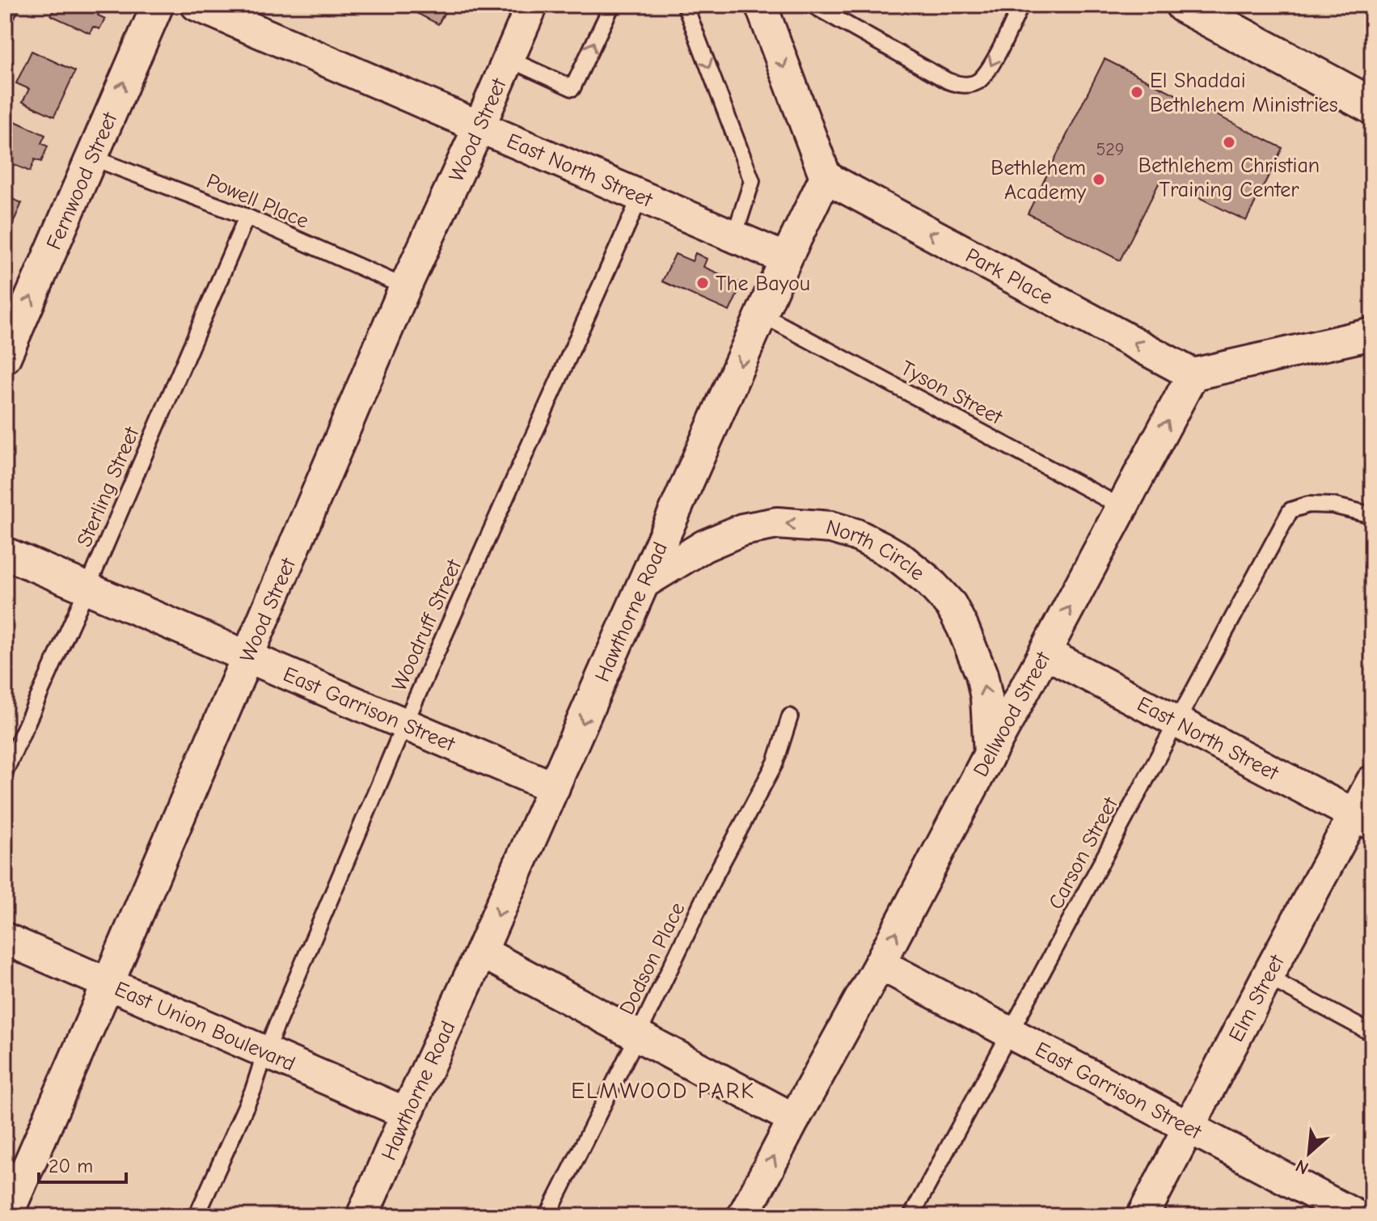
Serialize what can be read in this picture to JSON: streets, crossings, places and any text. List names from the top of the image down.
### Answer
{
  "streets": {
    "street": [
      "Wood Street",
      "East North Street",
      "Fernwood Street",
      "Park Place",
      "North Circle",
      "Hawthorne Road",
      "East Garrison Street",
      "Dellwood Street",
      "Elm Street",
      "East Union Boulevard"
    ],
    "lane": [
      "Powell Place",
      "Tyson Street",
      "Sterling Street",
      "Woodruff Street",
      "Carson Street",
      "Dodson Place"
    ]
  },
  "crossings": [
    ["Wood Street", "East North Street"],
    ["Wood Street", "Powell Place"],
    ["Wood Street", "East Garrison Street"],
    ["Wood Street", "East Union Boulevard"],
    ["East North Street", "Hawthorne Road"],
    ["East North Street", "Woodruff Street"],
    ["East North Street", "Dellwood Street"],
    ["East North Street", "Carson Street"],
    ["East North Street", "Elm Street"],
    ["Fernwood Street", "Powell Place"],
    ["Powell Place", "Sterling Street"],
    ["Park Place", "Hawthorne Road"],
    ["Park Place", "Dellwood Street"],
    ["Tyson Street", "Hawthorne Road"],
    ["Tyson Street", "Dellwood Street"],
    ["Sterling Street", "East Garrison Street"],
    ["North Circle", "Hawthorne Road"],
    ["North Circle", "Dellwood Street"],
    ["Hawthorne Road", "East Garrison Street"],
    ["Hawthorne Road", "East Union Boulevard"],
    ["Woodruff Street", "East Garrison Street"],
    ["Woodruff Street", "East Union Boulevard"],
    ["East Garrison Street", "Dellwood Street"],
    ["East Garrison Street", "Carson Street"],
    ["East Garrison Street", "Elm Street"]
  ],
  "one_way": [
    "Fernwood Street",
    "Park Place",
    "Hawthorne Road",
    "Dellwood Street"
  ],
  "districts": ["ELMWOOD PARK"],
  "places": [
    "El Shaddai Bethlehem Ministries",
    "Bethlehem Christian Training Center",
    "Bethlehem Academy",
    "The Bayou"
  ],
  "house_numbers": ["529"],
  "scale_bar": "20 m",
  "north": "bottom left"
}
